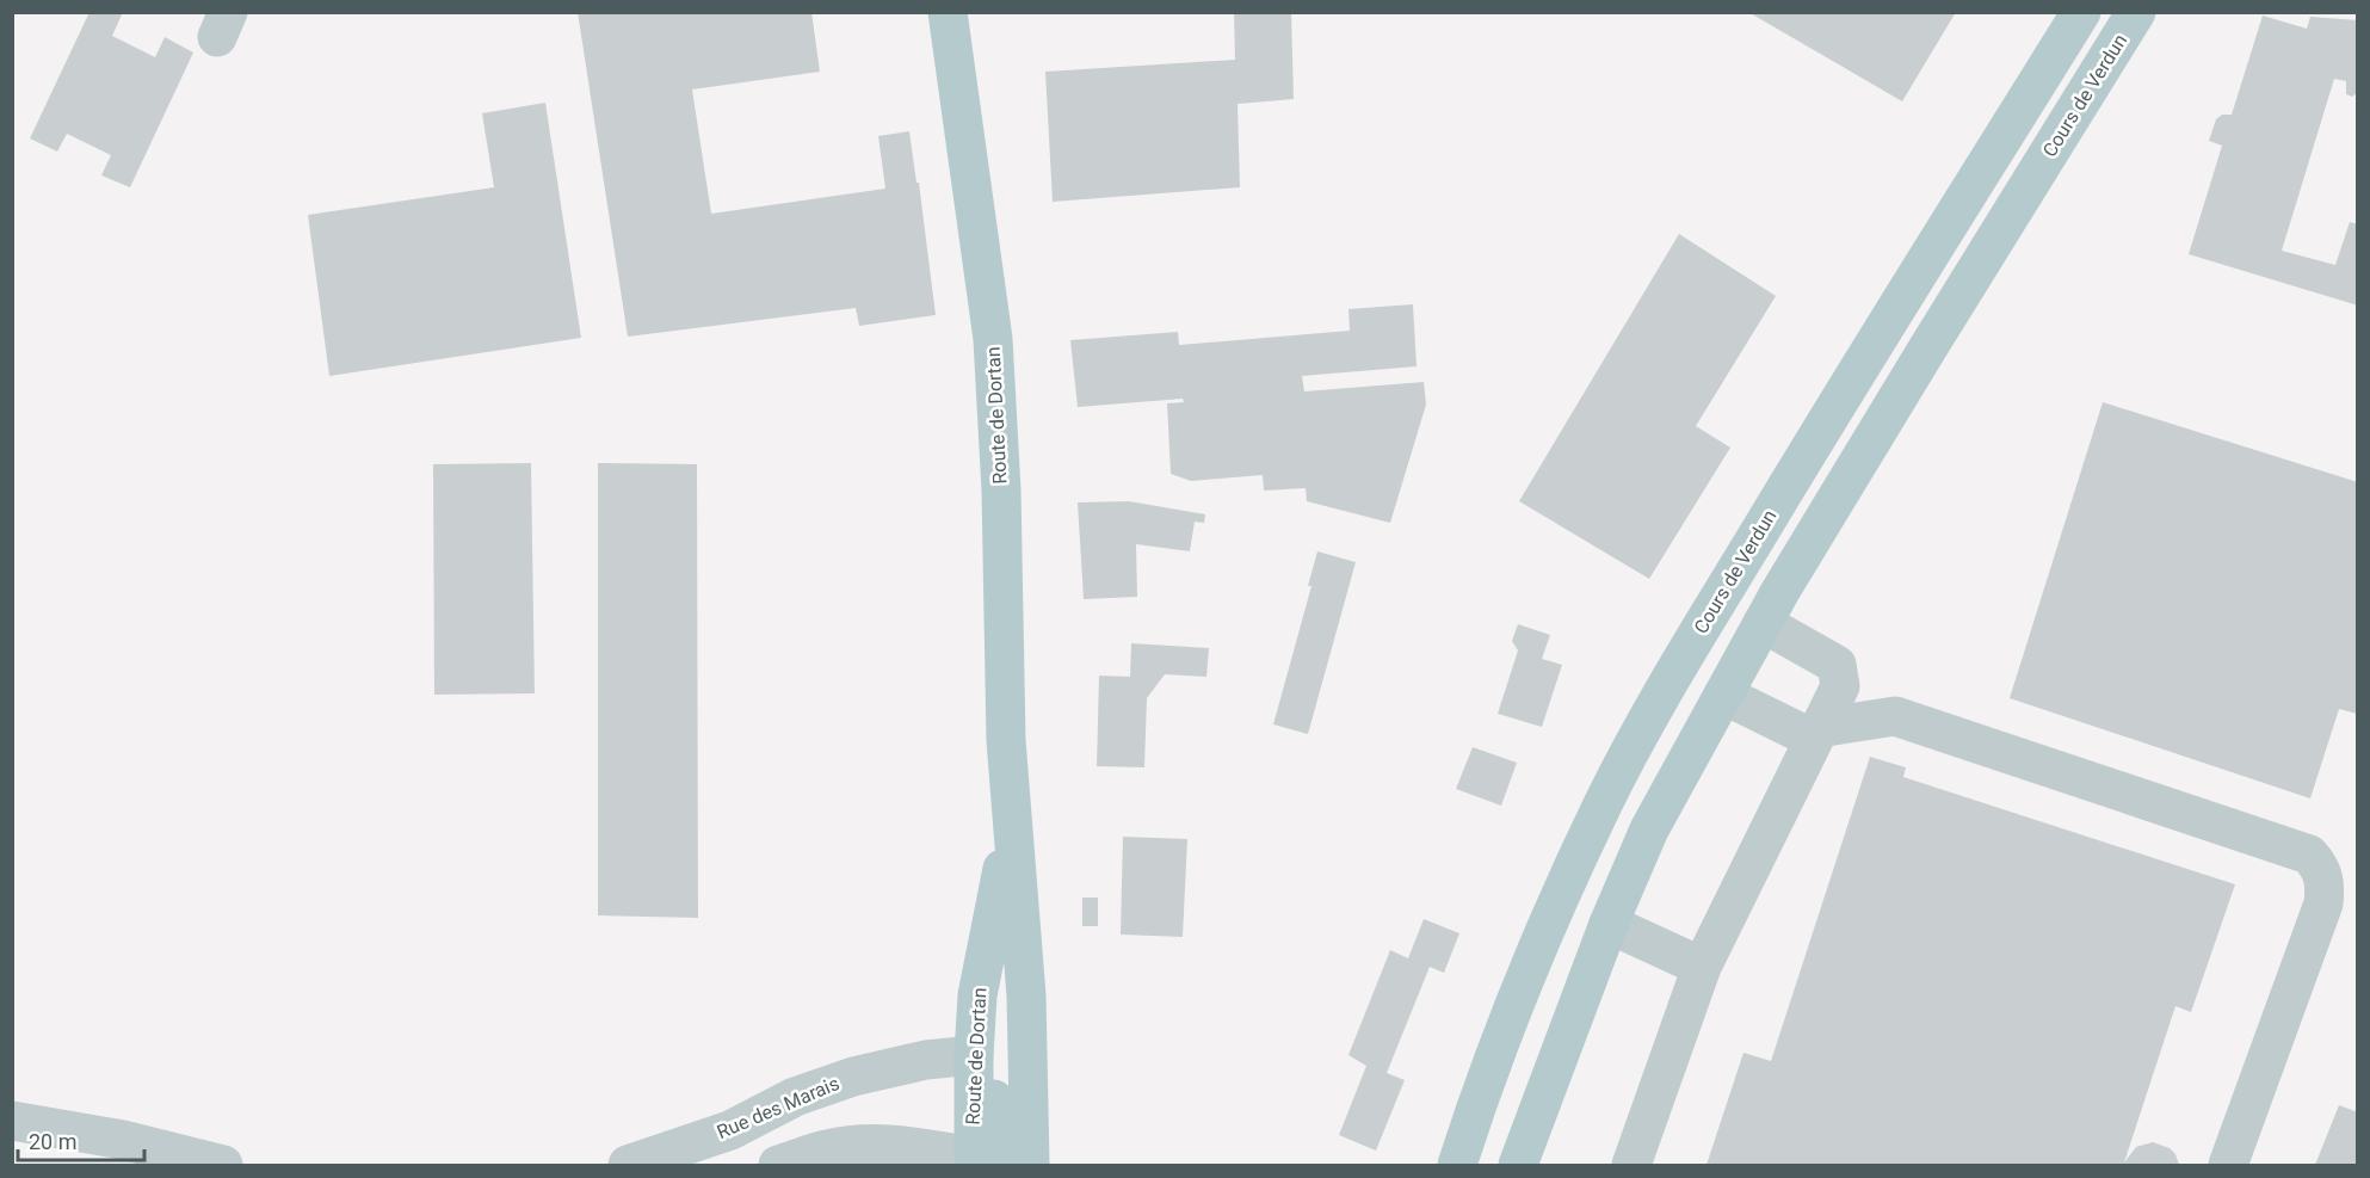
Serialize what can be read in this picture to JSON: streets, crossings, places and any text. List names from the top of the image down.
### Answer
{
  "streets": {
    "main road": ["Cours de Verdun", "Route de Dortan"],
    "street": ["Rue des Marais"]
  },
  "crossings": [
    ["Route de Dortan", "Rue des Marais"]
  ],
  "scale_bar": "20 m"
}
